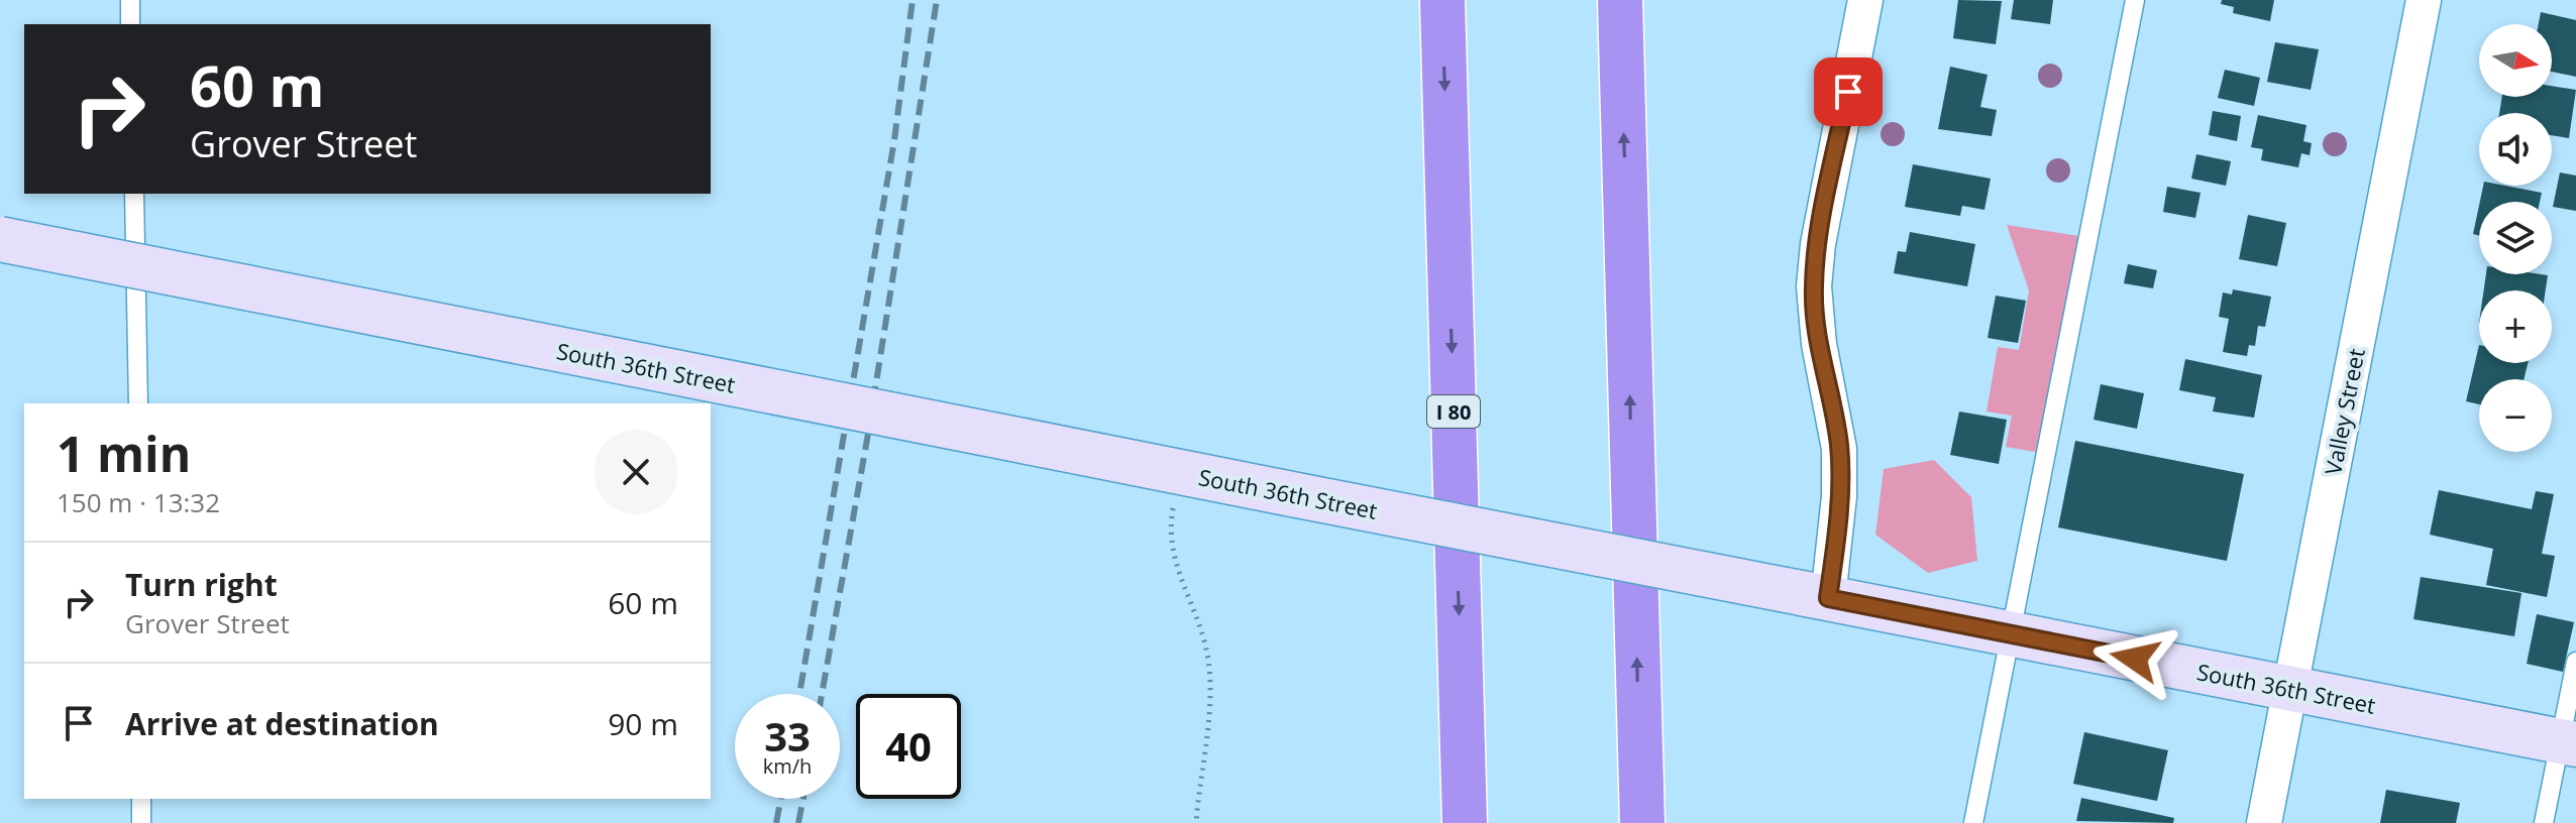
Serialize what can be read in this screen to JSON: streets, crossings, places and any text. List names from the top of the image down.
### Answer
{
  "streets": {
    "highway": ["I 80"],
    "street": ["South 36th Street", "Valley Street"]
  },
  "crossings": [
    ["South 36th Street", "Valley Street"]
  ],
  "north": "right",
  "page": {
    "map_buttons": ["+", "−"],
    "turn": ["60 m", "Grover Street"],
    "heading": ["1 min", "150 m · 13:32"],
    "list": [
      {
        "name": "Turn right",
        "note": "Grover Street",
        "value": "60 m"
      },
      {
        "name": "Arrive at destination",
        "value": "90 m"
      }
    ],
    "speed": "33 km/h",
    "limit": "40"
  }
}
